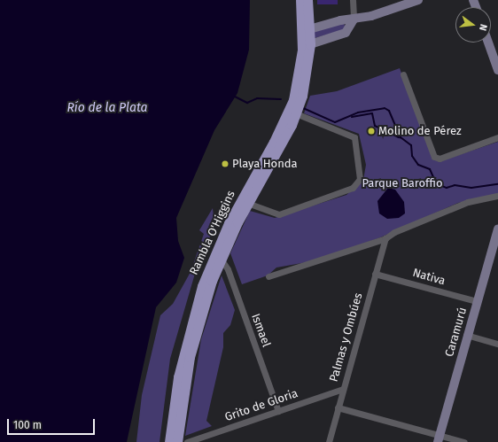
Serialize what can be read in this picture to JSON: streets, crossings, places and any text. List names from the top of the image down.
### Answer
{
  "streets": {
    "main road": ["Rambla O'Higgins", "Caramurú"],
    "street": [
      "Nativa",
      "Ismael",
      "Palmas y Ombúes",
      "Grito de Gloria"
    ]
  },
  "crossings": [
    ["Rambla O'Higgins", "Ismael"],
    ["Nativa", "Caramurú"],
    ["Nativa", "Palmas y Ombúes"],
    ["Ismael", "Grito de Gloria"],
    ["Palmas y Ombúes", "Grito de Gloria"]
  ],
  "water": ["Río de la Plata"],
  "parks": ["Parque Baroffio"],
  "places": ["Molino de Pérez", "Playa Honda"],
  "scale_bar": "100 m",
  "north": "right"
}
